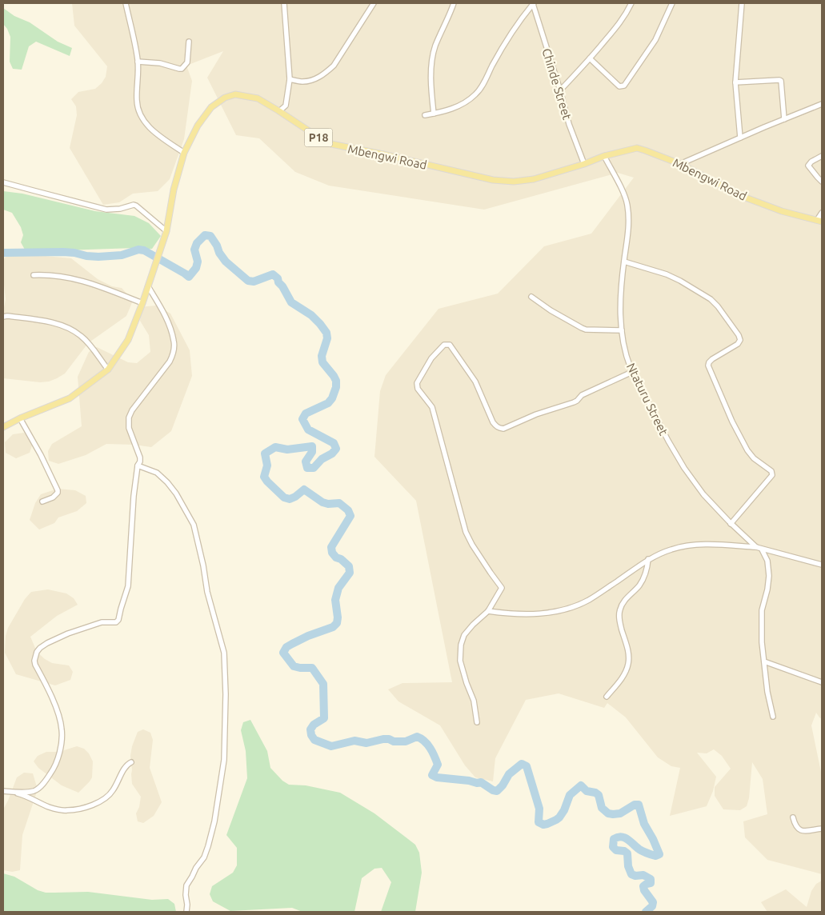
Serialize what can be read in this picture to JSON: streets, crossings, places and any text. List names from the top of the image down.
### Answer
{
  "streets": {
    "main road": ["P18", "Mbengwi Road"],
    "street": ["Chinde Street", "Ntaturu Street"]
  },
  "crossings": [
    ["Chinde Street", "Mbengwi Road"],
    ["Mbengwi Road", "Ntaturu Street"]
  ]
}
